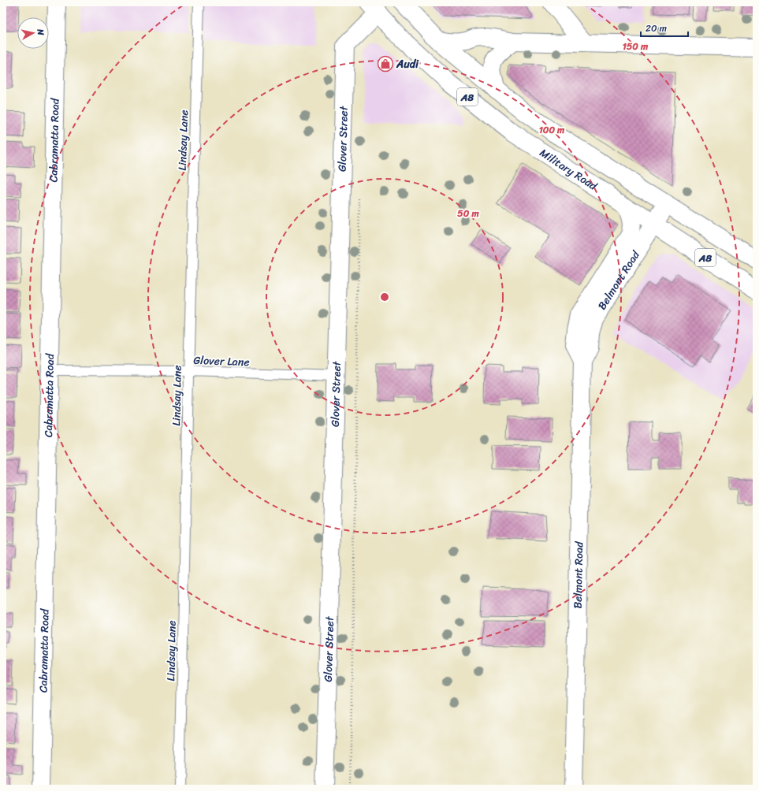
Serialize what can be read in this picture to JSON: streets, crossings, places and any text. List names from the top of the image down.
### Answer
{
  "streets": {
    "main road": [
      "A8",
      "Glover Street",
      "Cabramatta Road",
      "Military Road",
      "Belmont Road"
    ],
    "lane": ["Lindsay Lane", "Glover Lane"]
  },
  "crossings": [
    ["Glover Street", "Military Road"],
    ["Glover Street", "Glover Lane"],
    ["Cabramatta Road", "Glover Lane"],
    ["Lindsay Lane", "Glover Lane"],
    ["Military Road", "Belmont Road"]
  ],
  "places": {
    "shop": ["Audi"]
  },
  "scale_bar": "20 m",
  "north": "right",
  "rings": ["150 m", "100 m", "50 m"]
}
